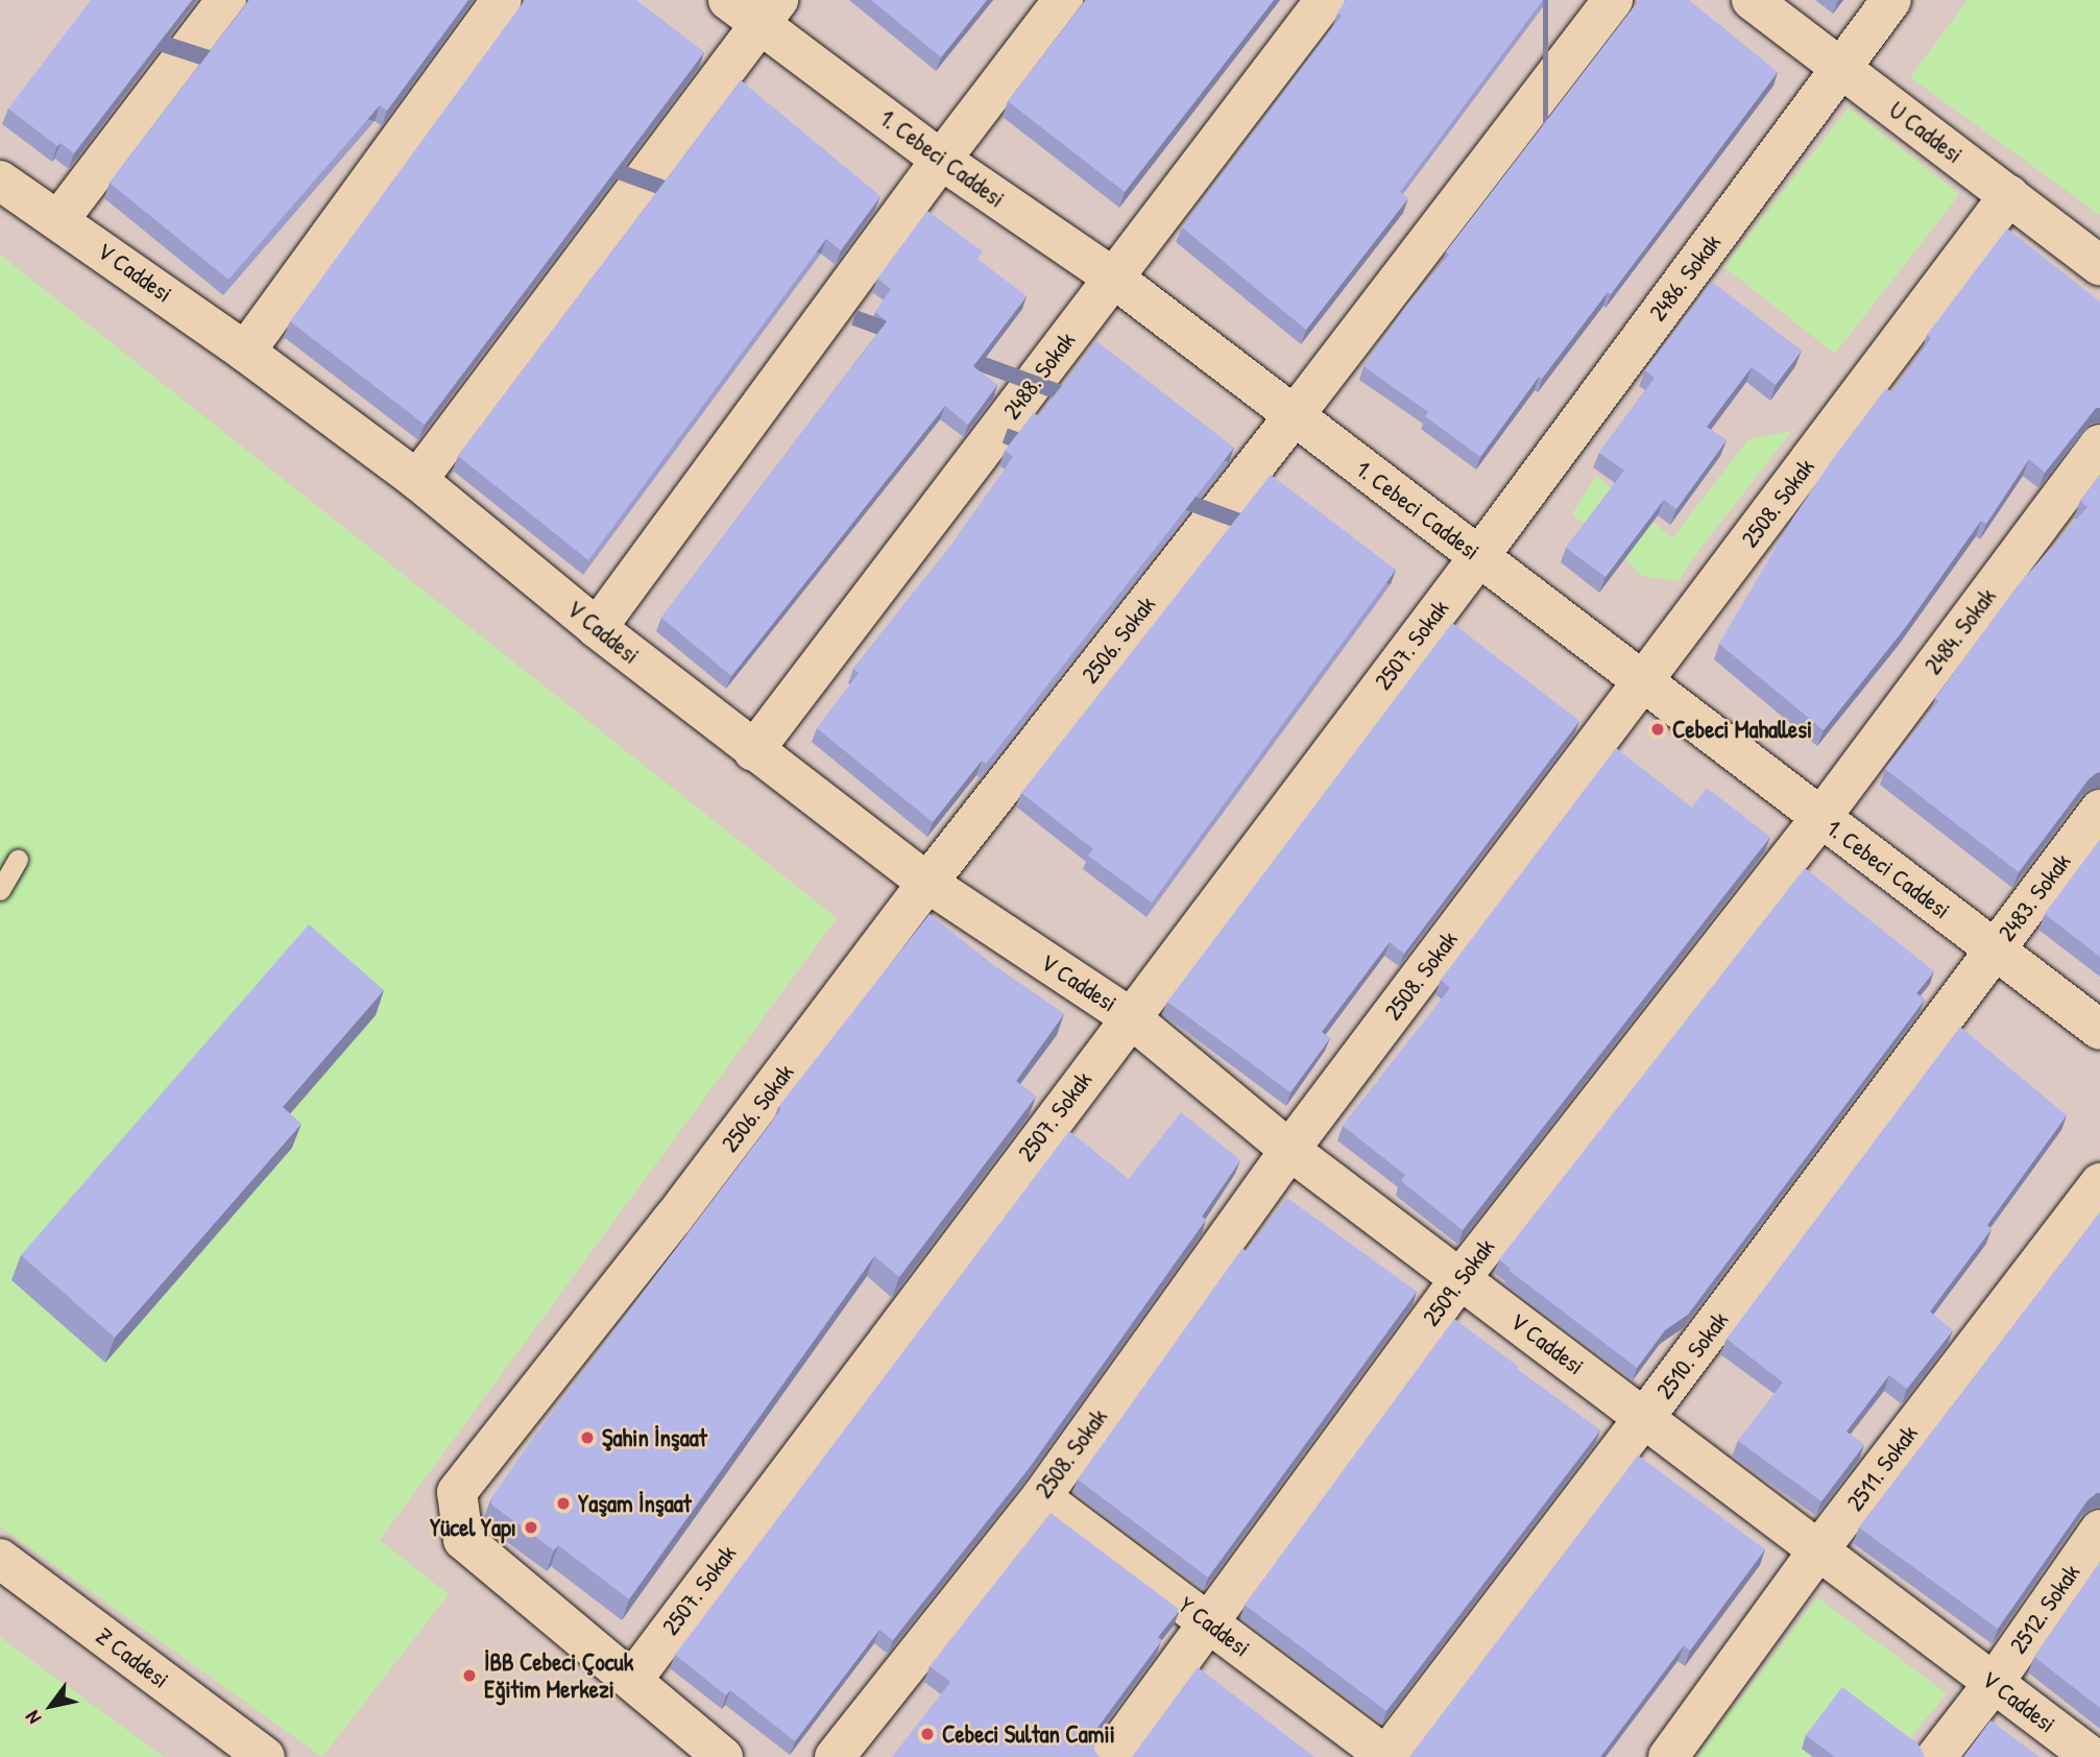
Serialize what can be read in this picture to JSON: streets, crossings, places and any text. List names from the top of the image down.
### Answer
{
  "streets": {
    "street": [
      "U Caddesi",
      "1. Cebeci Caddesi",
      "V Caddesi",
      "2486. Sokak",
      "2488. Sokak",
      "2508. Sokak",
      "2484. Sokak",
      "2506. Sokak",
      "2507. Sokak",
      "2483. Sokak",
      "2509. Sokak",
      "2510. Sokak",
      "2511. Sokak",
      "2512. Sokak",
      "Y Caddesi",
      "Z Caddesi"
    ]
  },
  "crossings": [
    ["U Caddesi", "2486. Sokak"],
    ["U Caddesi", "2508. Sokak"],
    ["1. Cebeci Caddesi", "2486. Sokak"],
    ["1. Cebeci Caddesi", "2488. Sokak"],
    ["1. Cebeci Caddesi", "2508. Sokak"],
    ["1. Cebeci Caddesi", "2484. Sokak"],
    ["1. Cebeci Caddesi", "2506. Sokak"],
    ["1. Cebeci Caddesi", "2507. Sokak"],
    ["1. Cebeci Caddesi", "2483. Sokak"],
    ["1. Cebeci Caddesi", "2509. Sokak"],
    ["1. Cebeci Caddesi", "2510. Sokak"],
    ["V Caddesi", "2488. Sokak"],
    ["V Caddesi", "2508. Sokak"],
    ["V Caddesi", "2506. Sokak"],
    ["V Caddesi", "2507. Sokak"],
    ["V Caddesi", "2509. Sokak"],
    ["V Caddesi", "2510. Sokak"],
    ["V Caddesi", "2511. Sokak"],
    ["V Caddesi", "2512. Sokak"],
    ["2486. Sokak", "2507. Sokak"],
    ["2508. Sokak", "Y Caddesi"],
    ["2484. Sokak", "2509. Sokak"],
    ["2506. Sokak", "2507. Sokak"],
    ["2483. Sokak", "2510. Sokak"],
    ["2509. Sokak", "Y Caddesi"],
    ["2510. Sokak", "Y Caddesi"]
  ],
  "places": [
    "Cebeci Mahallesi",
    "Şahin İnşaat",
    "Yaşam İnşaat",
    "Yücel Yapı",
    "İBB Cebeci Çocuk Eğitim Merkezi",
    "Cebeci Sultan Camii"
  ],
  "north": "bottom left"
}
